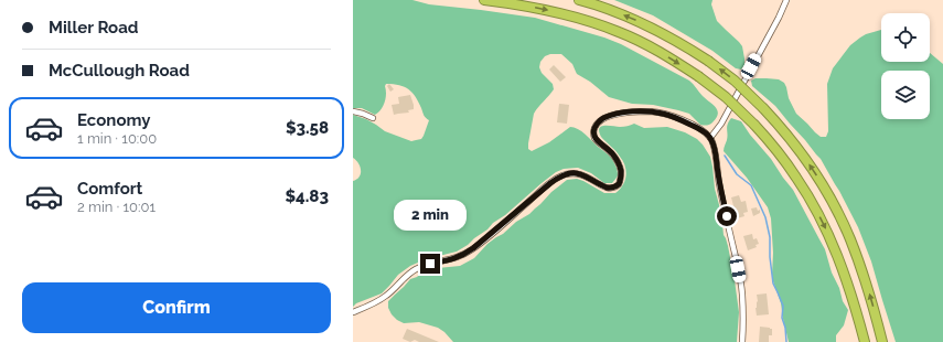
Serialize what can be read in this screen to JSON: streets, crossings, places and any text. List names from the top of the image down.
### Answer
{
  "page": {
    "banner": ["Miller Road", "McCullough Road"],
    "list": [
      {
        "name": "Economy",
        "note": "1 min · 10:00",
        "value": "$3.58"
      },
      {
        "name": "Comfort",
        "note": "2 min · 10:01",
        "value": "$4.83"
      }
    ],
    "bubble": "2 min",
    "buttons": "Confirm"
  }
}
